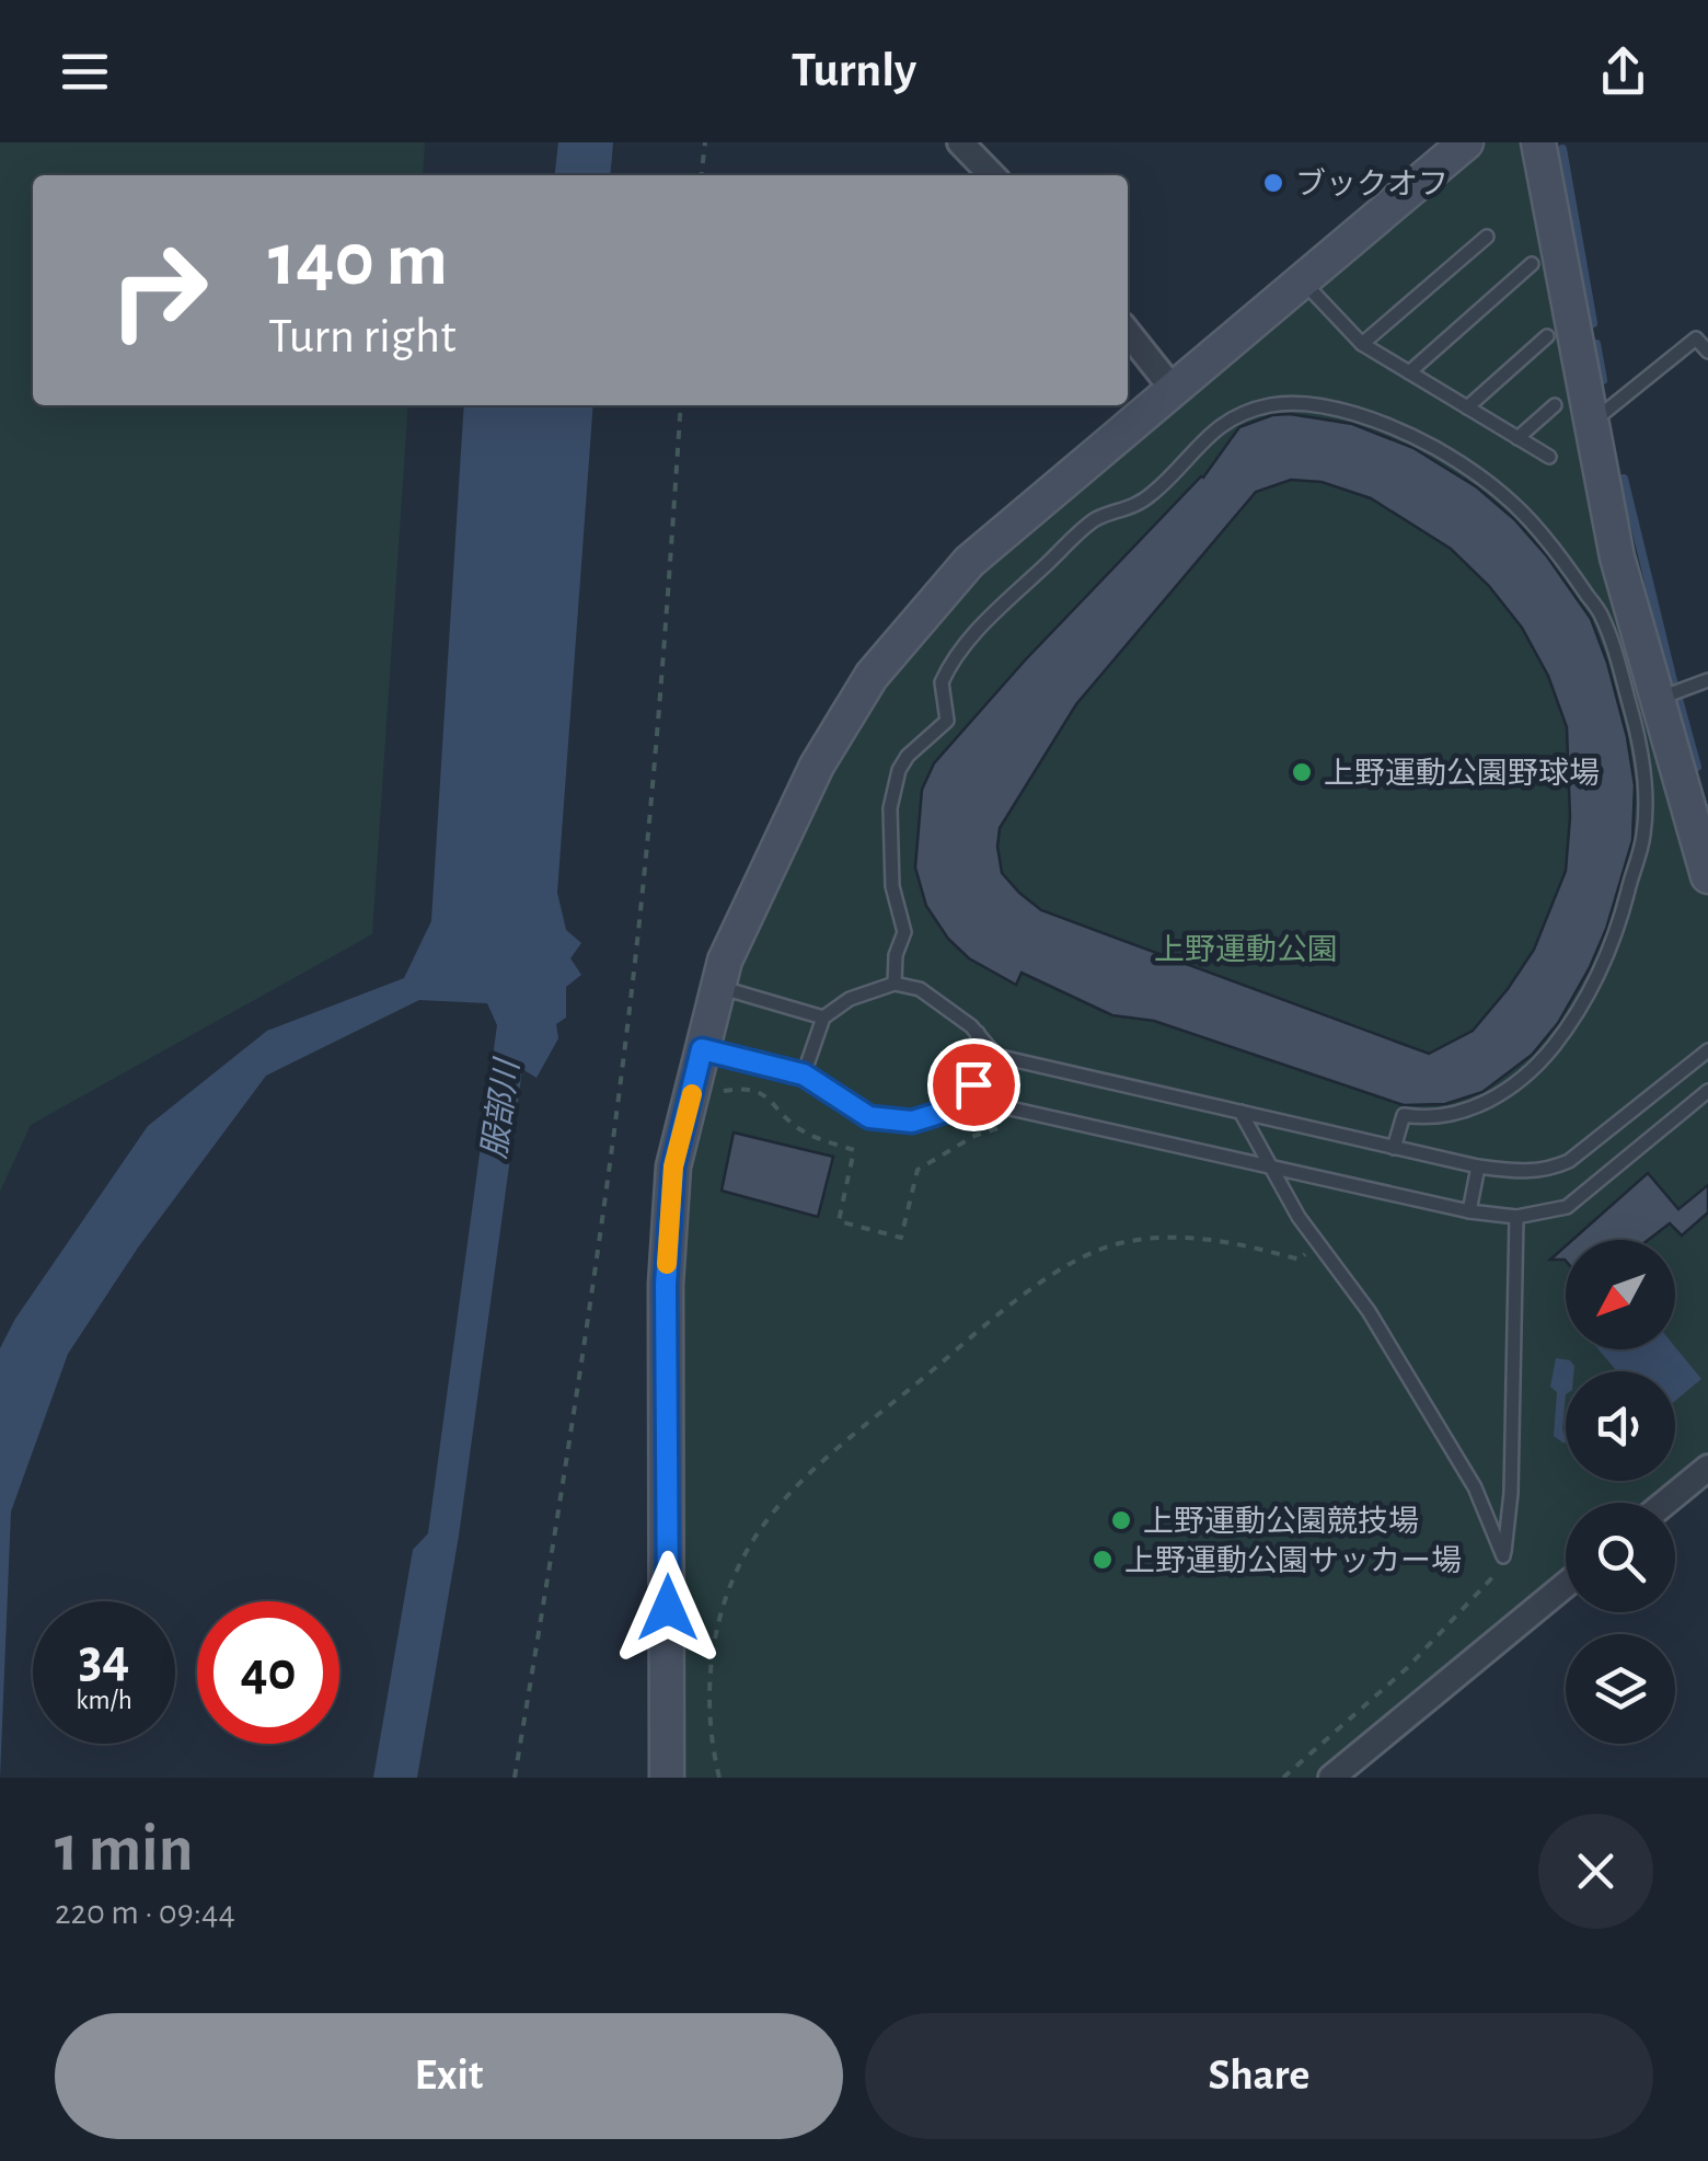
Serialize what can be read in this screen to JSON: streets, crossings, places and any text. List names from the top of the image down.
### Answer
{
  "water": ["服部川"],
  "parks": ["上野運動公園"],
  "places": [
    "ブックオフ",
    "上野運動公園野球場",
    "上野運動公園競技場",
    "上野運動公園サッカー場"
  ],
  "north": "bottom left",
  "page": {
    "header": "Turnly",
    "turn": ["140 m", "Turn right"],
    "speed": "34 km/h",
    "limit": "40",
    "heading": ["1 min", "220 m · 09:44"],
    "buttons": ["Exit", "Share"]
  }
}
